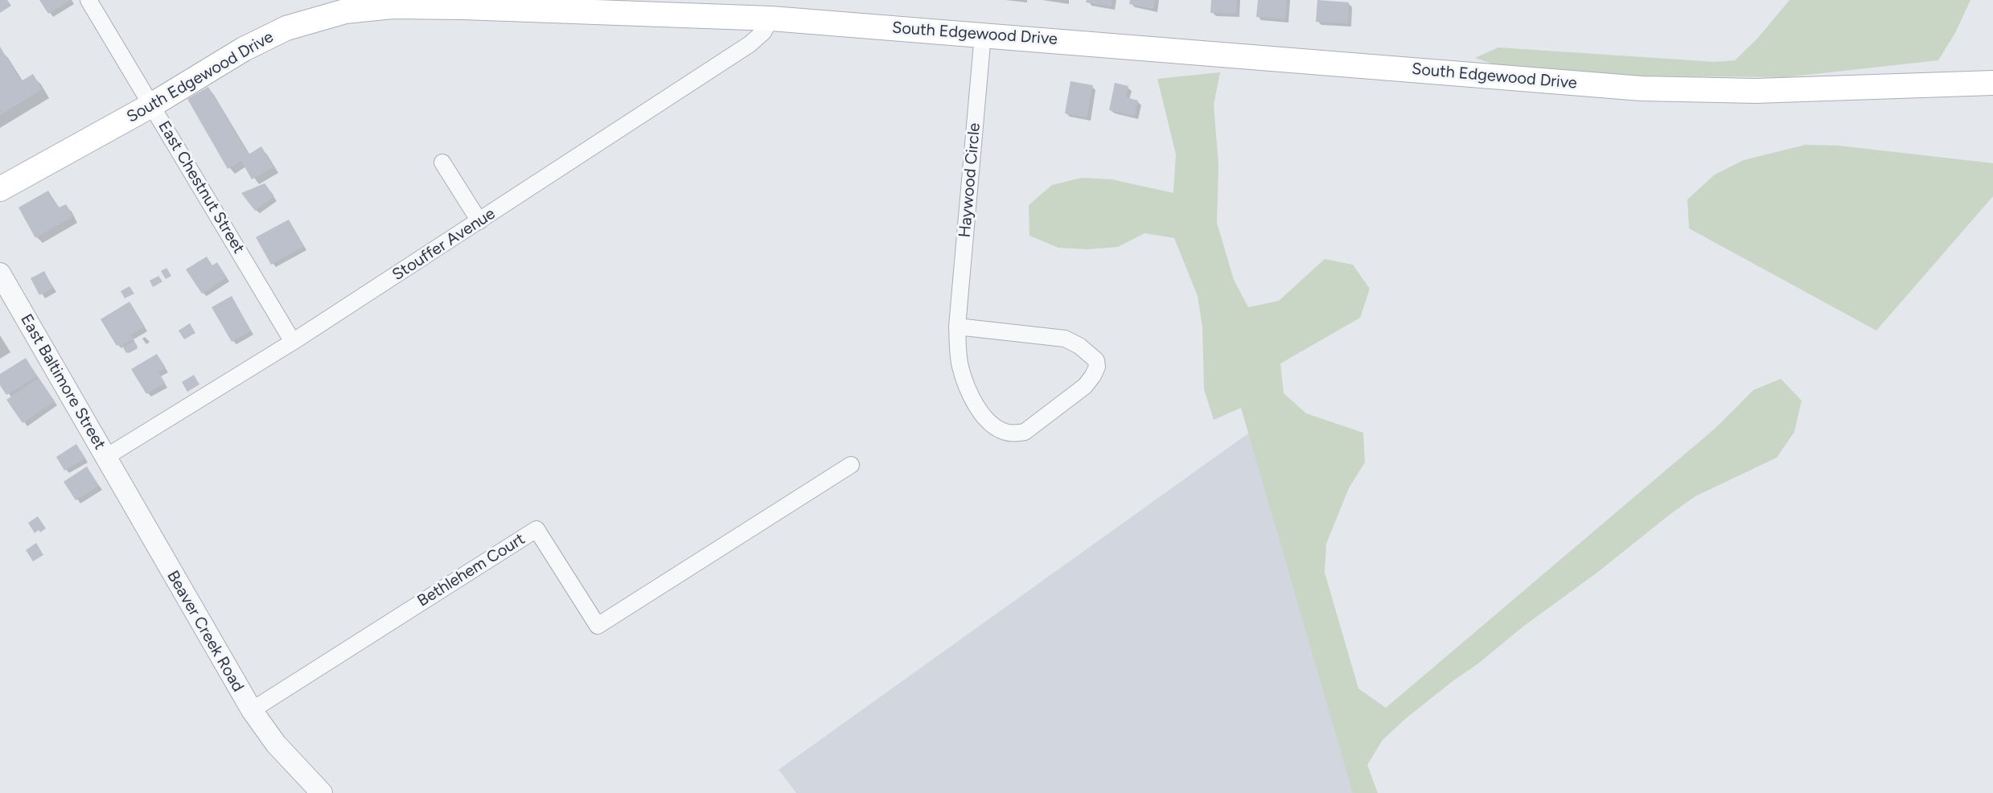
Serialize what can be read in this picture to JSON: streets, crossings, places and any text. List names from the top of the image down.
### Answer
{
  "streets": {
    "main road": ["South Edgewood Drive"],
    "street": [
      "Haywood Circle",
      "East Chestnut Street",
      "Stouffer Avenue",
      "East Baltimore Street",
      "Bethlehem Court",
      "Beaver Creek Road"
    ]
  },
  "crossings": [
    ["South Edgewood Drive", "Haywood Circle"],
    ["South Edgewood Drive", "East Chestnut Street"],
    ["South Edgewood Drive", "Stouffer Avenue"],
    ["East Chestnut Street", "Stouffer Avenue"],
    ["Stouffer Avenue", "East Baltimore Street"],
    ["Stouffer Avenue", "Beaver Creek Road"],
    ["East Baltimore Street", "Beaver Creek Road"],
    ["Bethlehem Court", "Beaver Creek Road"]
  ]
}
